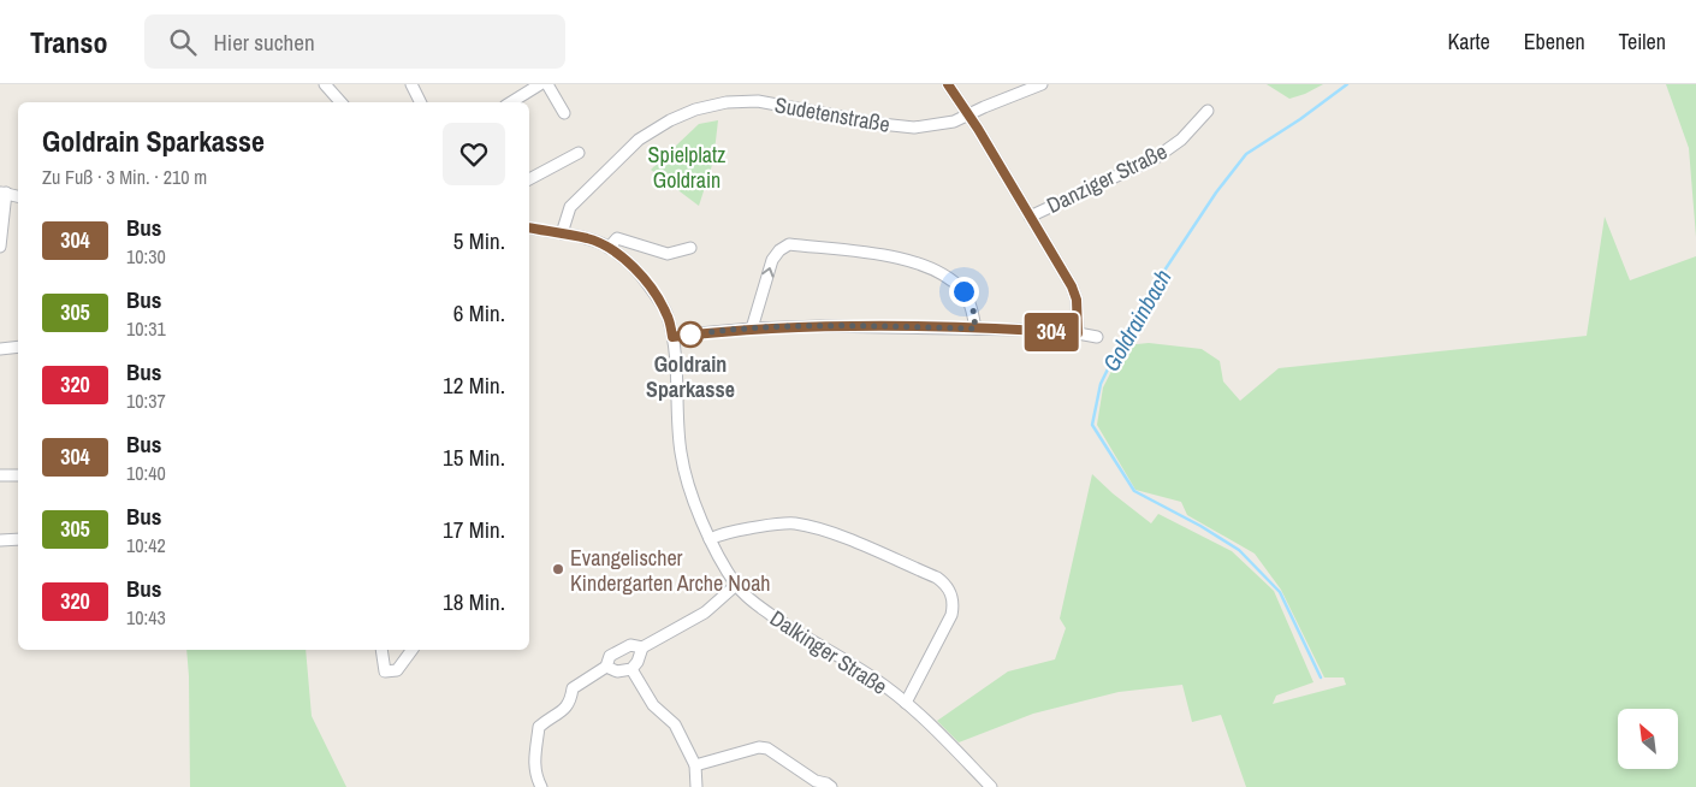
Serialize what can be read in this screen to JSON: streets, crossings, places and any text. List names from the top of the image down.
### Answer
{
  "streets": {
    "street": ["Sudetenstraße", "Danziger Straße", "Dalkinger Straße"]
  },
  "crossings": [
    ["Sudetenstraße", "Dalkinger Straße"]
  ],
  "water": ["Goldrainbach"],
  "parks": ["Spielplatz Goldrain"],
  "places": ["Goldrain Sparkasse", "Evangelischer Kindergarten Arche Noah"],
  "lines": ["bus line 304"],
  "north": "top left",
  "page": {
    "header": "Transo",
    "search": "Hier suchen",
    "nav": ["Karte", "Ebenen", "Teilen"],
    "on_map": "304",
    "heading": ["Goldrain Sparkasse", "Zu Fuß · 3 Min. · 210 m"],
    "list": [
      {
        "mark": "304",
        "name": "Bus",
        "note": "10:30",
        "value": "5 Min."
      },
      {
        "mark": "305",
        "name": "Bus",
        "note": "10:31",
        "value": "6 Min."
      },
      {
        "mark": "320",
        "name": "Bus",
        "note": "10:37",
        "value": "12 Min."
      },
      {
        "mark": "304",
        "name": "Bus",
        "note": "10:40",
        "value": "15 Min."
      },
      {
        "mark": "305",
        "name": "Bus",
        "note": "10:42",
        "value": "17 Min."
      },
      {
        "mark": "320",
        "name": "Bus",
        "note": "10:43",
        "value": "18 Min."
      }
    ]
  }
}
